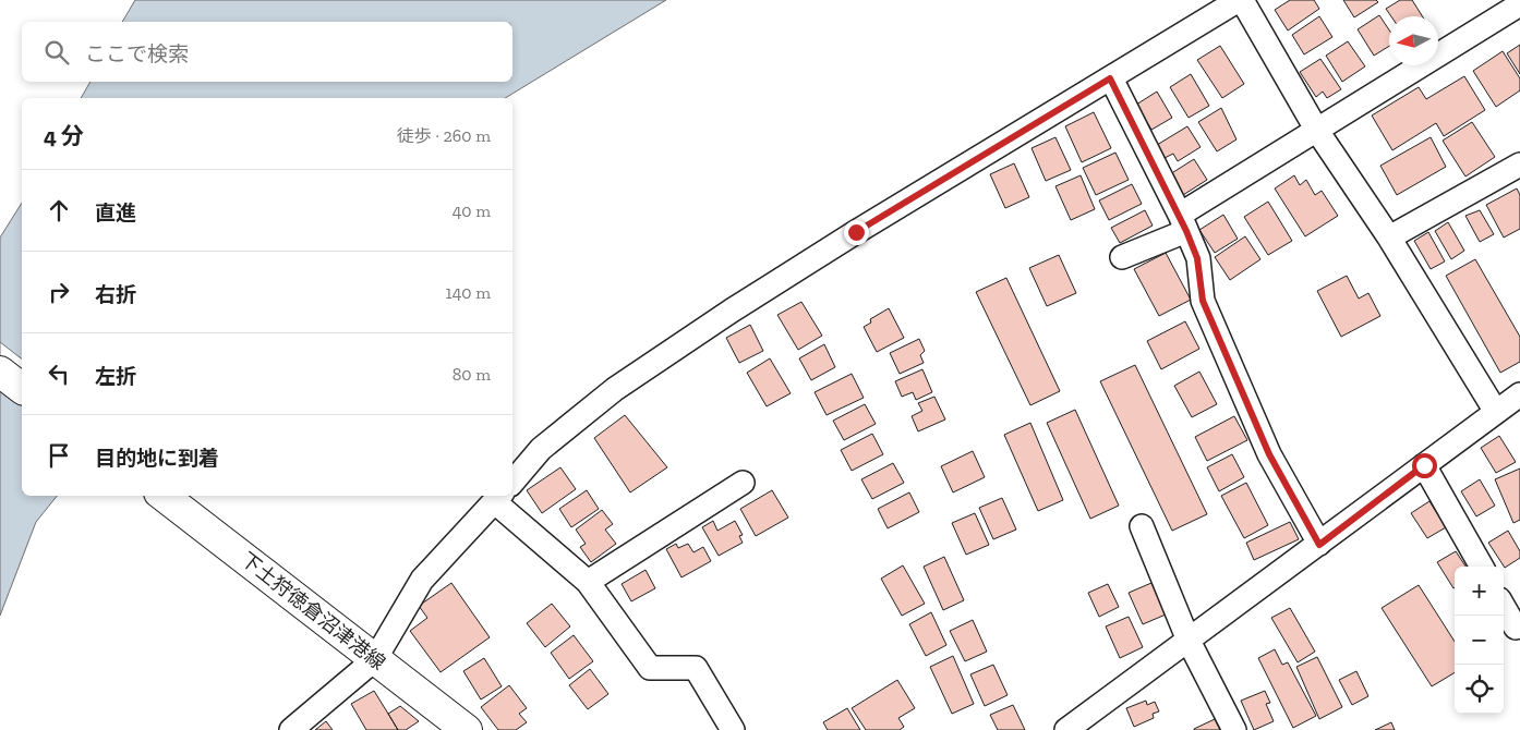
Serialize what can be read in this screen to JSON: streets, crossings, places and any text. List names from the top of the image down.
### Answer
{
  "streets": {
    "main road": ["下土狩徳倉沼津港線"]
  },
  "north": "left",
  "page": {
    "search": "ここで検索",
    "heading": ["4 分", "徒歩 · 260 m"],
    "list": [
      ["直進", "40 m"],
      ["右折", "140 m"],
      ["左折", "80 m"],
      "目的地に到着"
    ],
    "map_buttons": ["+", "−"]
  }
}
